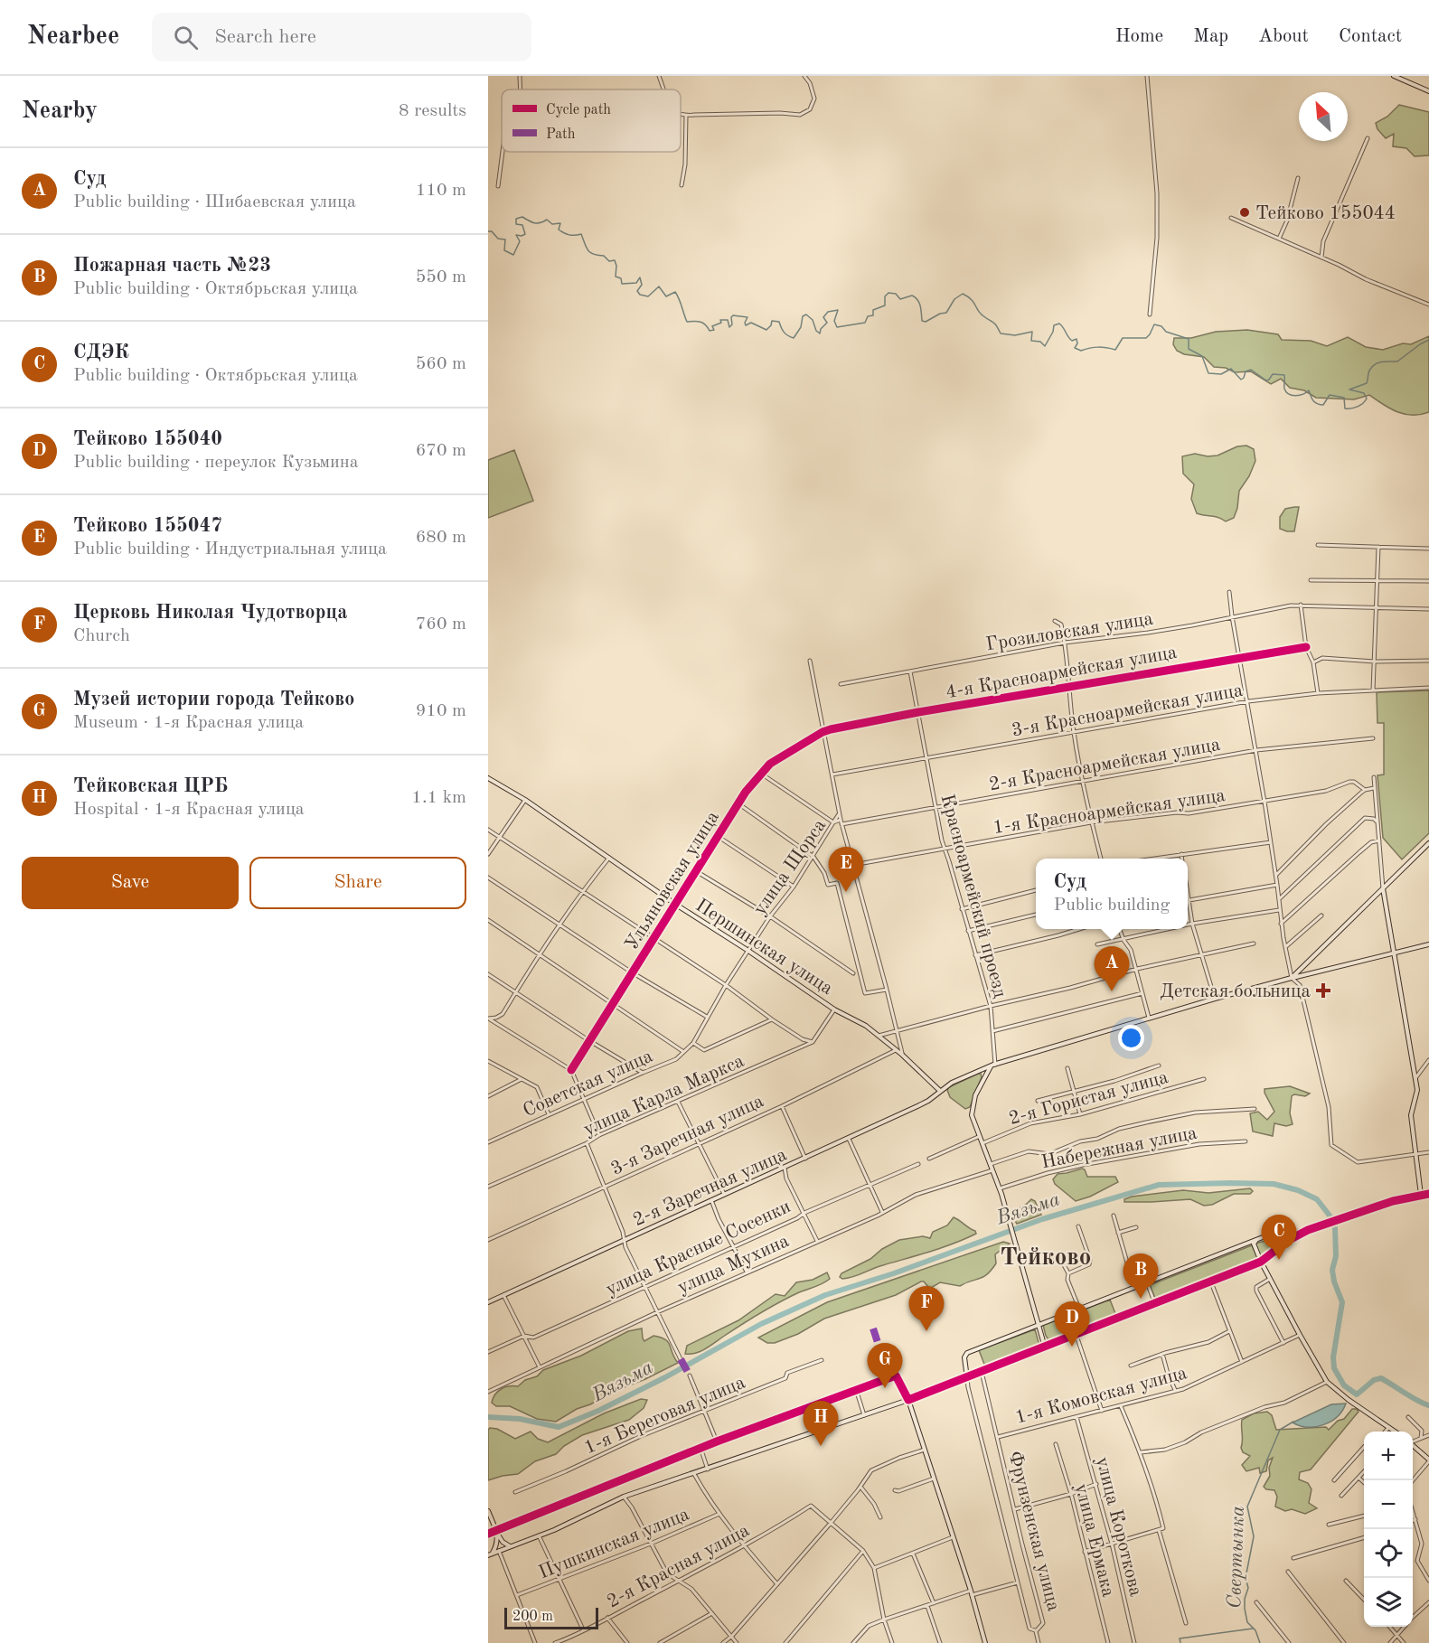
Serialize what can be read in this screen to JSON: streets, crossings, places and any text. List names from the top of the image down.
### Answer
{
  "streets": {
    "street": [
      "Грозиловская улица",
      "4-я Красноармейская улица",
      "3-я Красноармейская улица",
      "2-я Красноармейская улица",
      "1-я Красноармейская улица",
      "улица Щорса",
      "Ульяновская улица",
      "Красноармейский проезд",
      "Першинская улица",
      "Советская улица",
      "улица Карла Маркса",
      "2-я Гористая улица",
      "3-я Заречная улица",
      "Набережная улица",
      "2-я Заречная улица",
      "улица Красные Сосенки",
      "улица Мухина",
      "1-я Комовская улица",
      "1-я Береговая улица",
      "улица Короткова",
      "Фрунзенская улица",
      "улица Ермака",
      "Пушкинская улица",
      "2-я Красная улица"
    ]
  },
  "crossings": [
    ["Грозиловская улица", "Красноармейский проезд"],
    ["4-я Красноармейская улица", "Ульяновская улица"],
    ["4-я Красноармейская улица", "Красноармейский проезд"],
    ["3-я Красноармейская улица", "Красноармейский проезд"],
    ["2-я Красноармейская улица", "Красноармейский проезд"],
    ["1-я Красноармейская улица", "Красноармейский проезд"],
    ["улица Щорса", "Першинская улица"],
    ["улица Щорса", "Советская улица"],
    ["Ульяновская улица", "Першинская улица"],
    ["Красноармейский проезд", "2-я Заречная улица"],
    ["Першинская улица", "3-я Заречная улица"],
    ["Першинская улица", "2-я Заречная улица"],
    ["1-я Комовская улица", "улица Короткова"],
    ["1-я Комовская улица", "Фрунзенская улица"]
  ],
  "districts": ["Тейково"],
  "water": ["Вязьма", "Свертынка"],
  "places": {
    "other": ["Тейково 155044"],
    "health": ["Детская больница"]
  },
  "legend": ["Cycle path", "Path"],
  "scale_bar": "200 m",
  "north": "top left",
  "page": {
    "header": "Nearbee",
    "search": "Search here",
    "nav": [
      "Home",
      "Map",
      "About",
      "Contact"
    ],
    "heading": ["Nearby", "8 results"],
    "list": [
      {
        "mark": "A",
        "name": "Суд",
        "note": "Public building · Шибаевская улица",
        "value": "110 m"
      },
      {
        "mark": "B",
        "name": "Пожарная часть №23",
        "note": "Public building · Октябрьская улица",
        "value": "550 m"
      },
      {
        "mark": "C",
        "name": "СДЭК",
        "note": "Public building · Октябрьская улица",
        "value": "560 m"
      },
      {
        "mark": "D",
        "name": "Тейково 155040",
        "note": "Public building · переулок Кузьмина",
        "value": "670 m"
      },
      {
        "mark": "E",
        "name": "Тейково 155047",
        "note": "Public building · Индустриальная улица",
        "value": "680 m"
      },
      {
        "mark": "F",
        "name": "Церковь Николая Чудотворца",
        "note": "Church",
        "value": "760 m"
      },
      {
        "mark": "G",
        "name": "Музей истории города Тейково",
        "note": "Museum · 1-я Красная улица",
        "value": "910 m"
      },
      {
        "mark": "H",
        "name": "Тейковская ЦРБ",
        "note": "Hospital · 1-я Красная улица",
        "value": "1.1 km"
      }
    ],
    "buttons": ["Save", "Share"],
    "pins": [
      "E",
      "A",
      "C",
      "B",
      "F",
      "D",
      "G",
      "H"
    ],
    "popup": ["Суд", "Public building"],
    "map_buttons": ["+", "−"],
    "scale": "200 m"
  }
}
